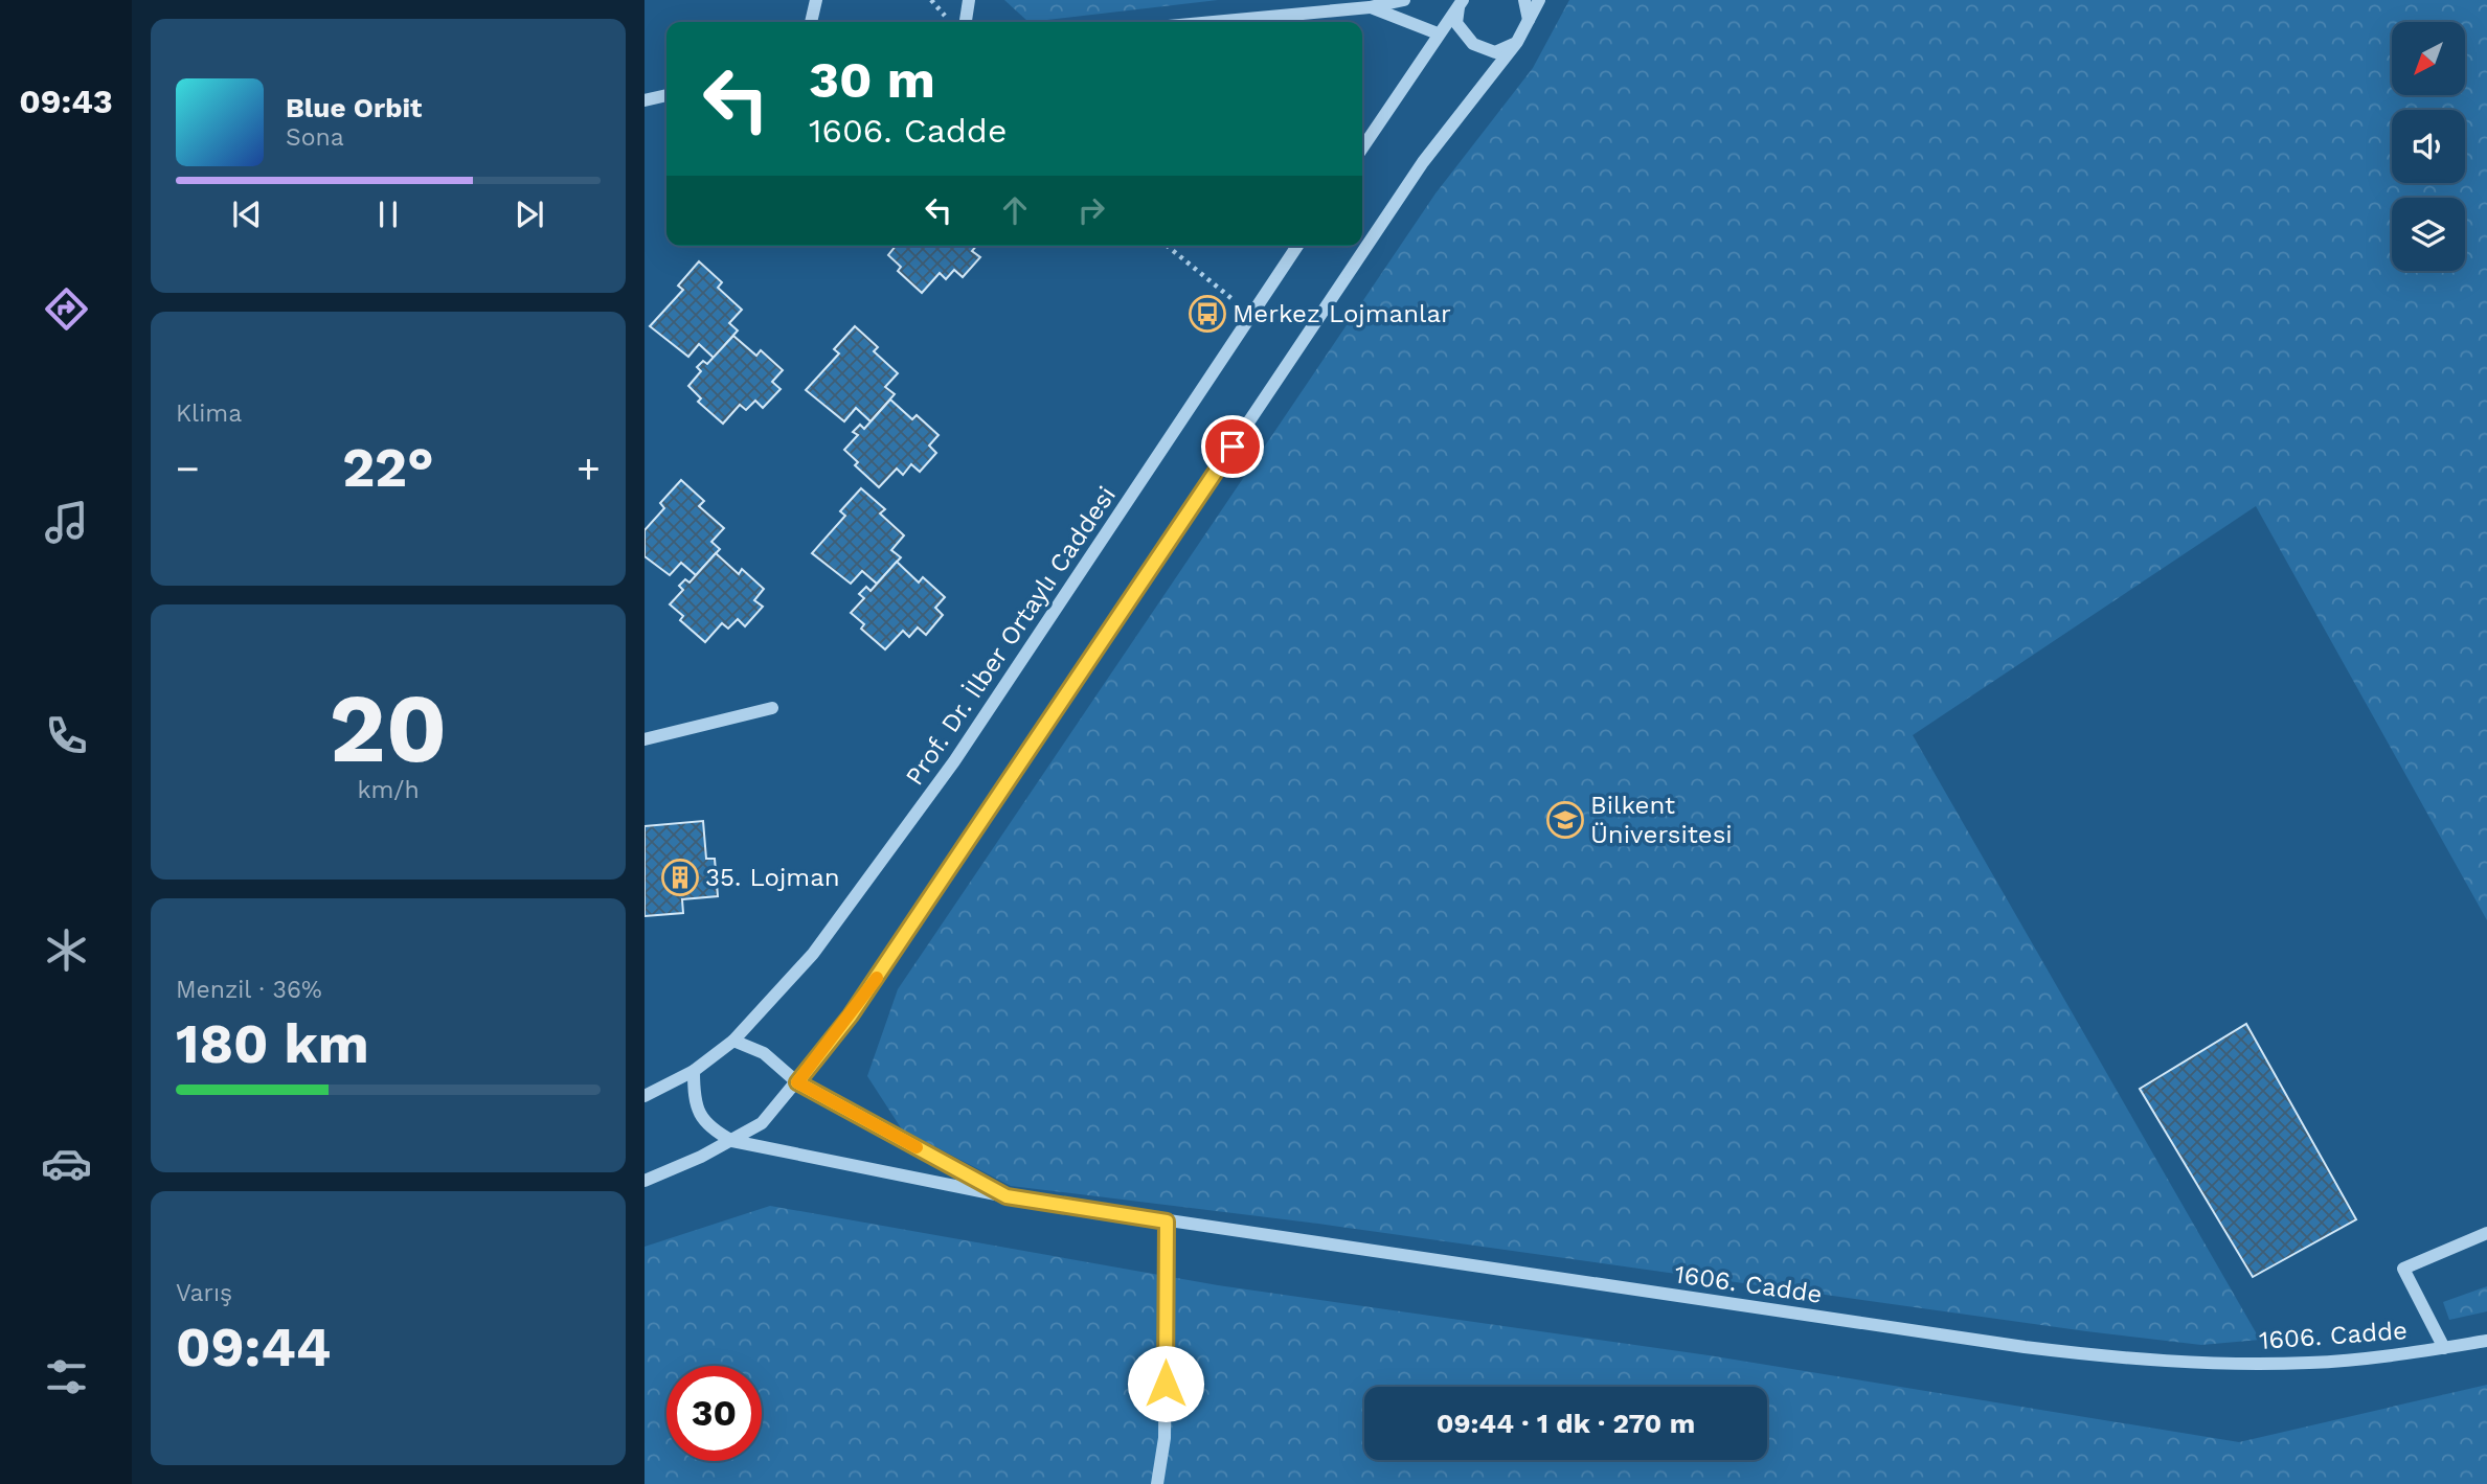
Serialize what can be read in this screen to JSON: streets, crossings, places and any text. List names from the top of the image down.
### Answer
{
  "streets": {
    "street": ["Prof. Dr. İlber Ortaylı Caddesi", "1606. Cadde"]
  },
  "crossings": [
    ["Prof. Dr. İlber Ortaylı Caddesi", "1606. Cadde"]
  ],
  "places": {
    "bus stop": ["Merkez Lojmanlar"],
    "school or university": ["Bilkent Üniversitesi"],
    "building": ["35. Lojman"]
  },
  "north": "bottom left",
  "page": {
    "tabs": "09:43",
    "turn": ["30 m", "1606. Cadde"],
    "song": ["Blue Orbit", "Sona"],
    "tile": [
      "Klima",
      ["20", "km/h"],
      ["Menzil · 36%", "180 km"],
      ["Varış", "09:44"]
    ],
    "heat": ["−", "22°", "+"],
    "limit": "30",
    "trip": "09:44 · 1 dk · 270 m"
  }
}
